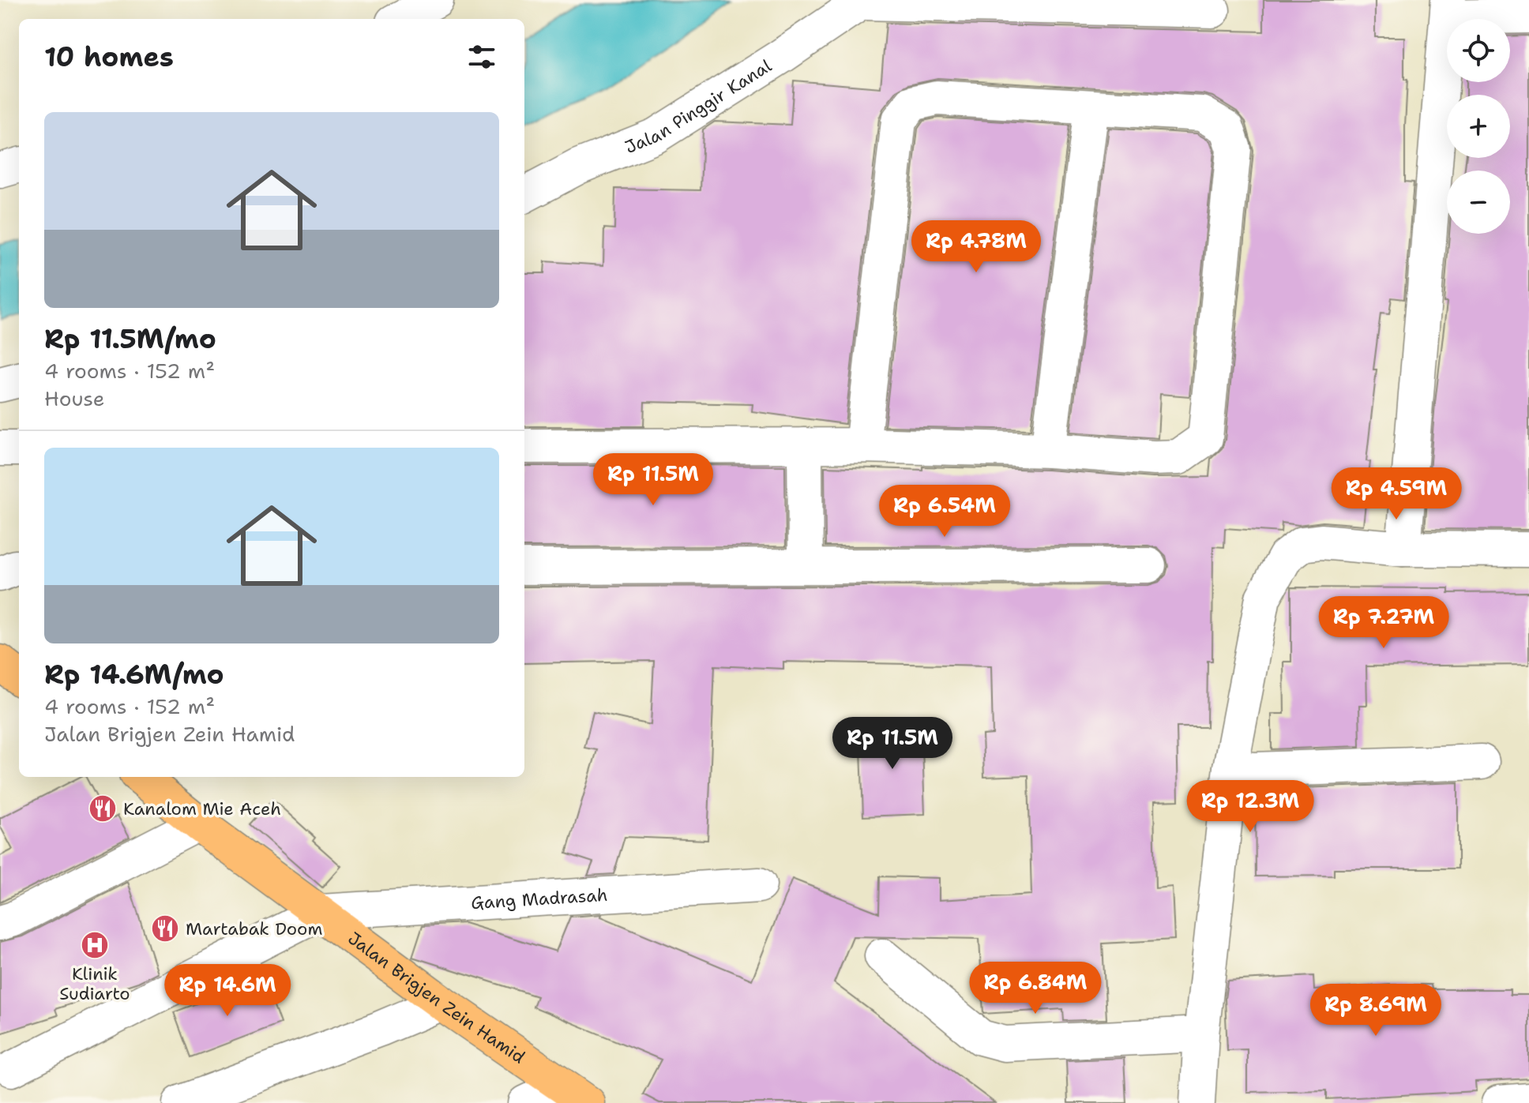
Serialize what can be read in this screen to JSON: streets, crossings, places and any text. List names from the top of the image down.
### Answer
{
  "streets": {
    "main road": ["Jalan Brigjen Zein Hamid"],
    "street": ["Jalan Pinggir Kanal", "Gang Madrasah"]
  },
  "crossings": [
    ["Gang Madrasah", "Jalan Brigjen Zein Hamid"]
  ],
  "places": {
    "restaurant": ["Kanalom Mie Aceh", "Martabak Doom"],
    "hospital": ["Klinik Sudiarto"]
  },
  "page": {
    "map_buttons": ["+", "−"],
    "heading": "10 homes",
    "list": [
      {
        "name": "Rp 11.5M/mo",
        "note": "4 rooms · 152 m² · House"
      },
      {
        "name": "Rp 14.6M/mo",
        "note": "4 rooms · 152 m² · Jalan Brigjen Zein Hamid"
      }
    ],
    "price": [
      "Rp 4.78M",
      "Rp 11.5M",
      "Rp 4.59M",
      "Rp 6.54M",
      "Rp 7.27M",
      "Rp 11.5M",
      "Rp 12.3M",
      "Rp 6.84M",
      "Rp 14.6M",
      "Rp 8.69M"
    ]
  }
}
